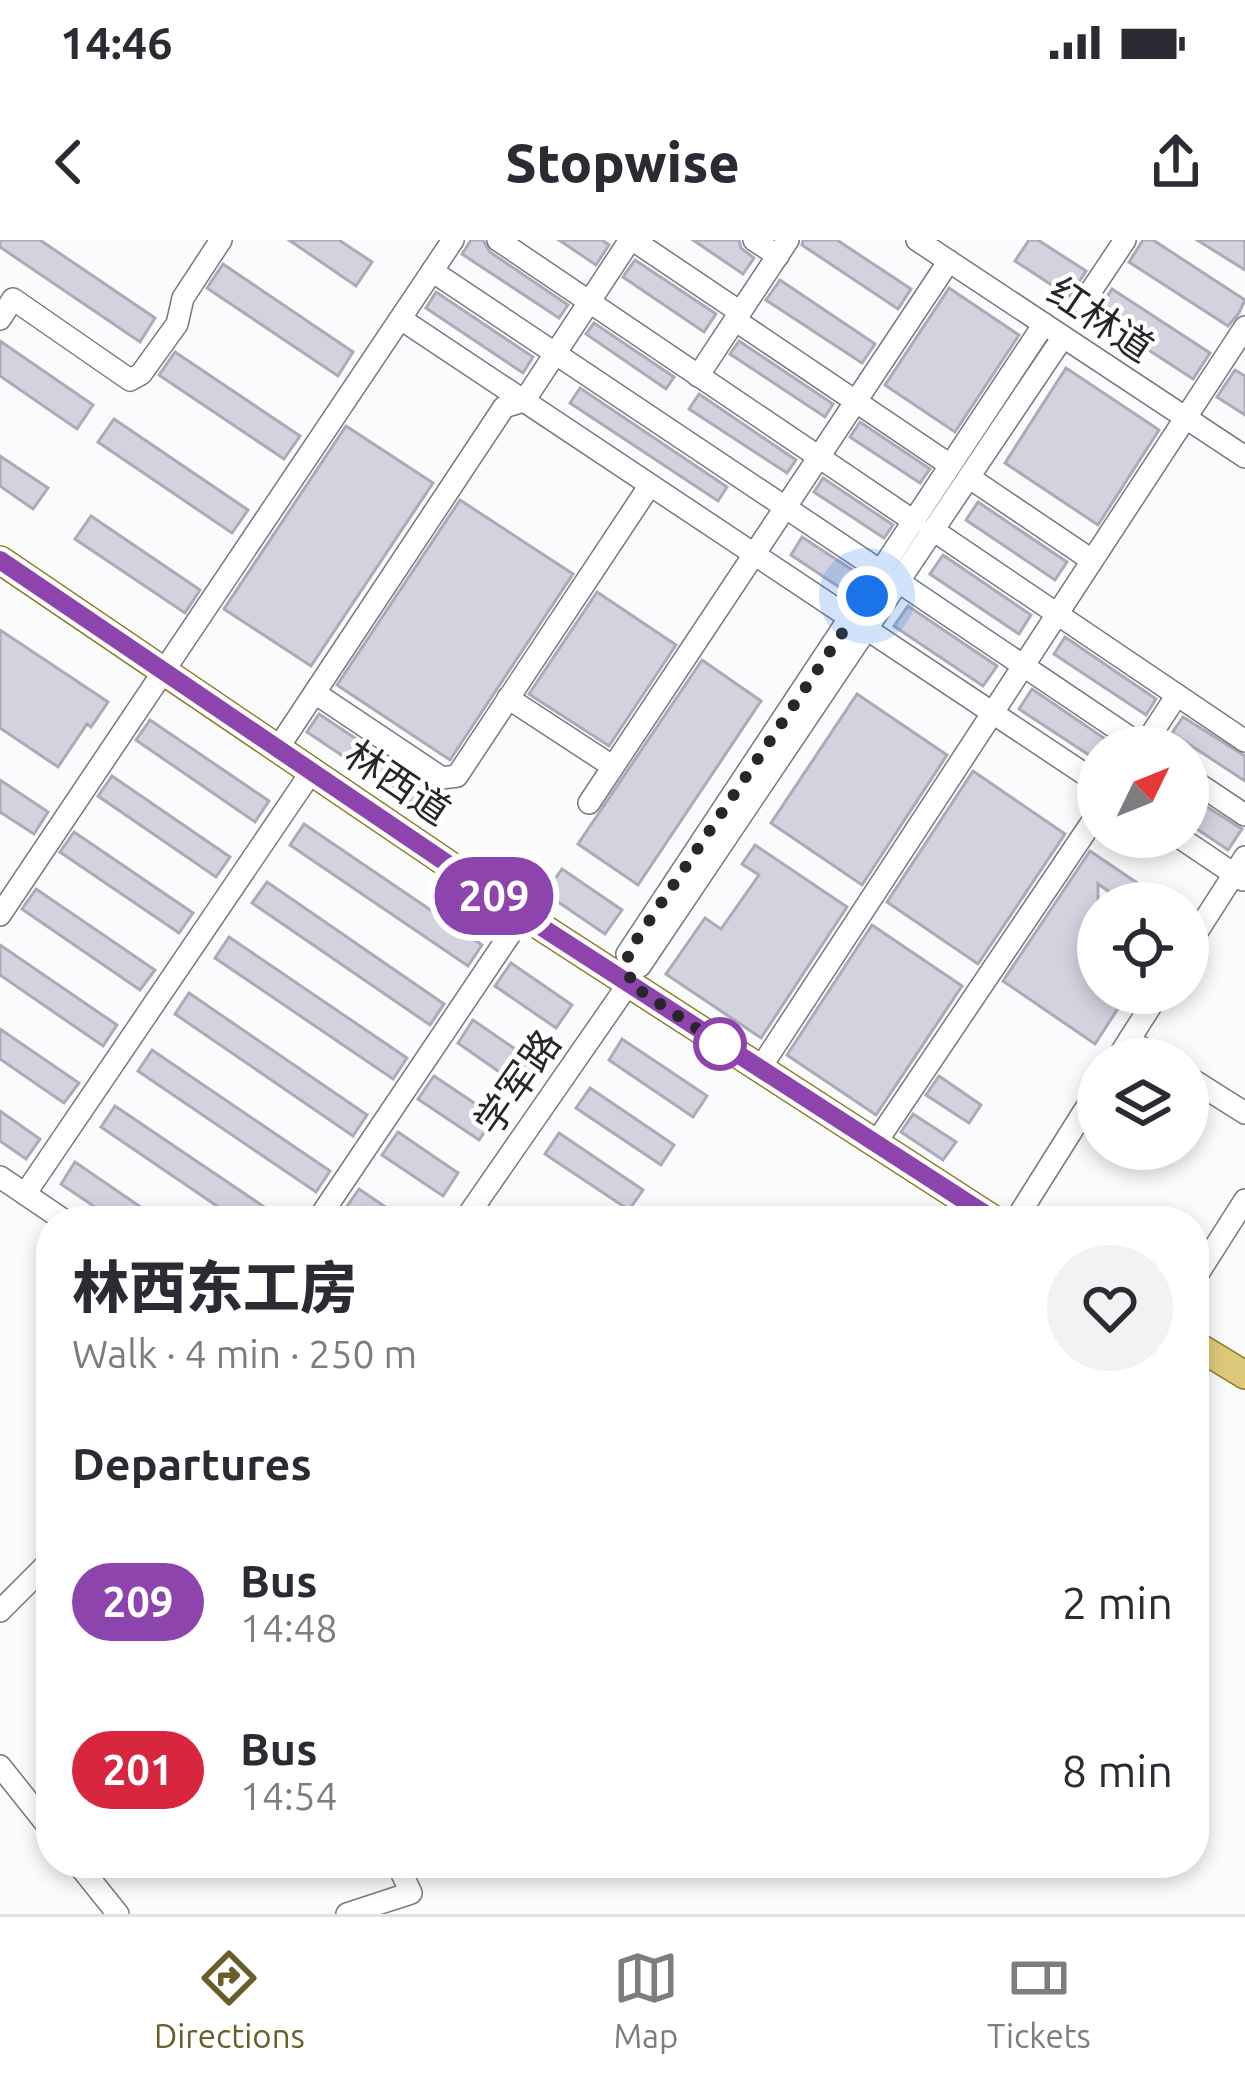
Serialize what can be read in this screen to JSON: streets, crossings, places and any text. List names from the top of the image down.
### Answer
{
  "streets": {
    "main road": ["林西道"],
    "street": ["红林道", "学军路"]
  },
  "crossings": [
    ["红林道", "学军路"],
    ["林西道", "学军路"]
  ],
  "lines": ["bus line 209"],
  "north": "top right",
  "page": {
    "status": "14:46",
    "header": "Stopwise",
    "on_map": "209",
    "heading": [
      ["林西东工房", "Walk · 4 min · 250 m"],
      "Departures"
    ],
    "list": [
      {
        "mark": "209",
        "name": "Bus",
        "note": "14:48",
        "value": "2 min"
      },
      {
        "mark": "201",
        "name": "Bus",
        "note": "14:54",
        "value": "8 min"
      }
    ],
    "tabs": ["Directions", "Map", "Tickets"]
  }
}
